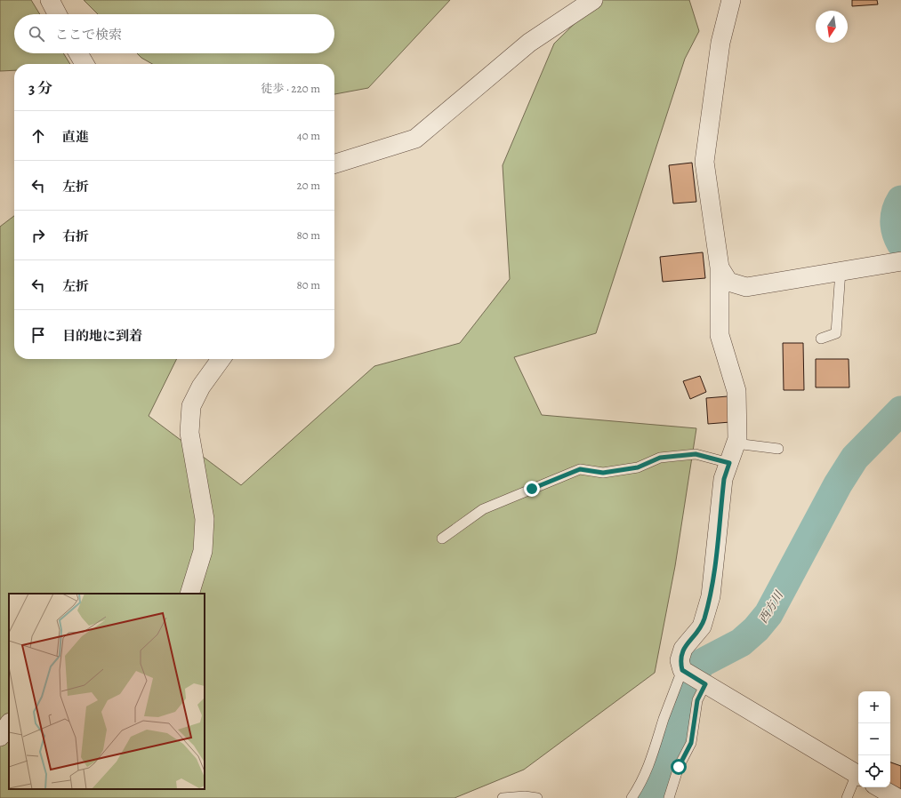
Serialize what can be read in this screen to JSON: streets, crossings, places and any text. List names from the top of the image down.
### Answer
{
  "water": ["西方川"],
  "north": "bottom",
  "page": {
    "search": "ここで検索",
    "heading": ["3 分", "徒歩 · 220 m"],
    "list": [
      ["直進", "40 m"],
      ["左折", "20 m"],
      ["右折", "80 m"],
      ["左折", "80 m"],
      "目的地に到着"
    ],
    "map_buttons": ["+", "−"]
  }
}
